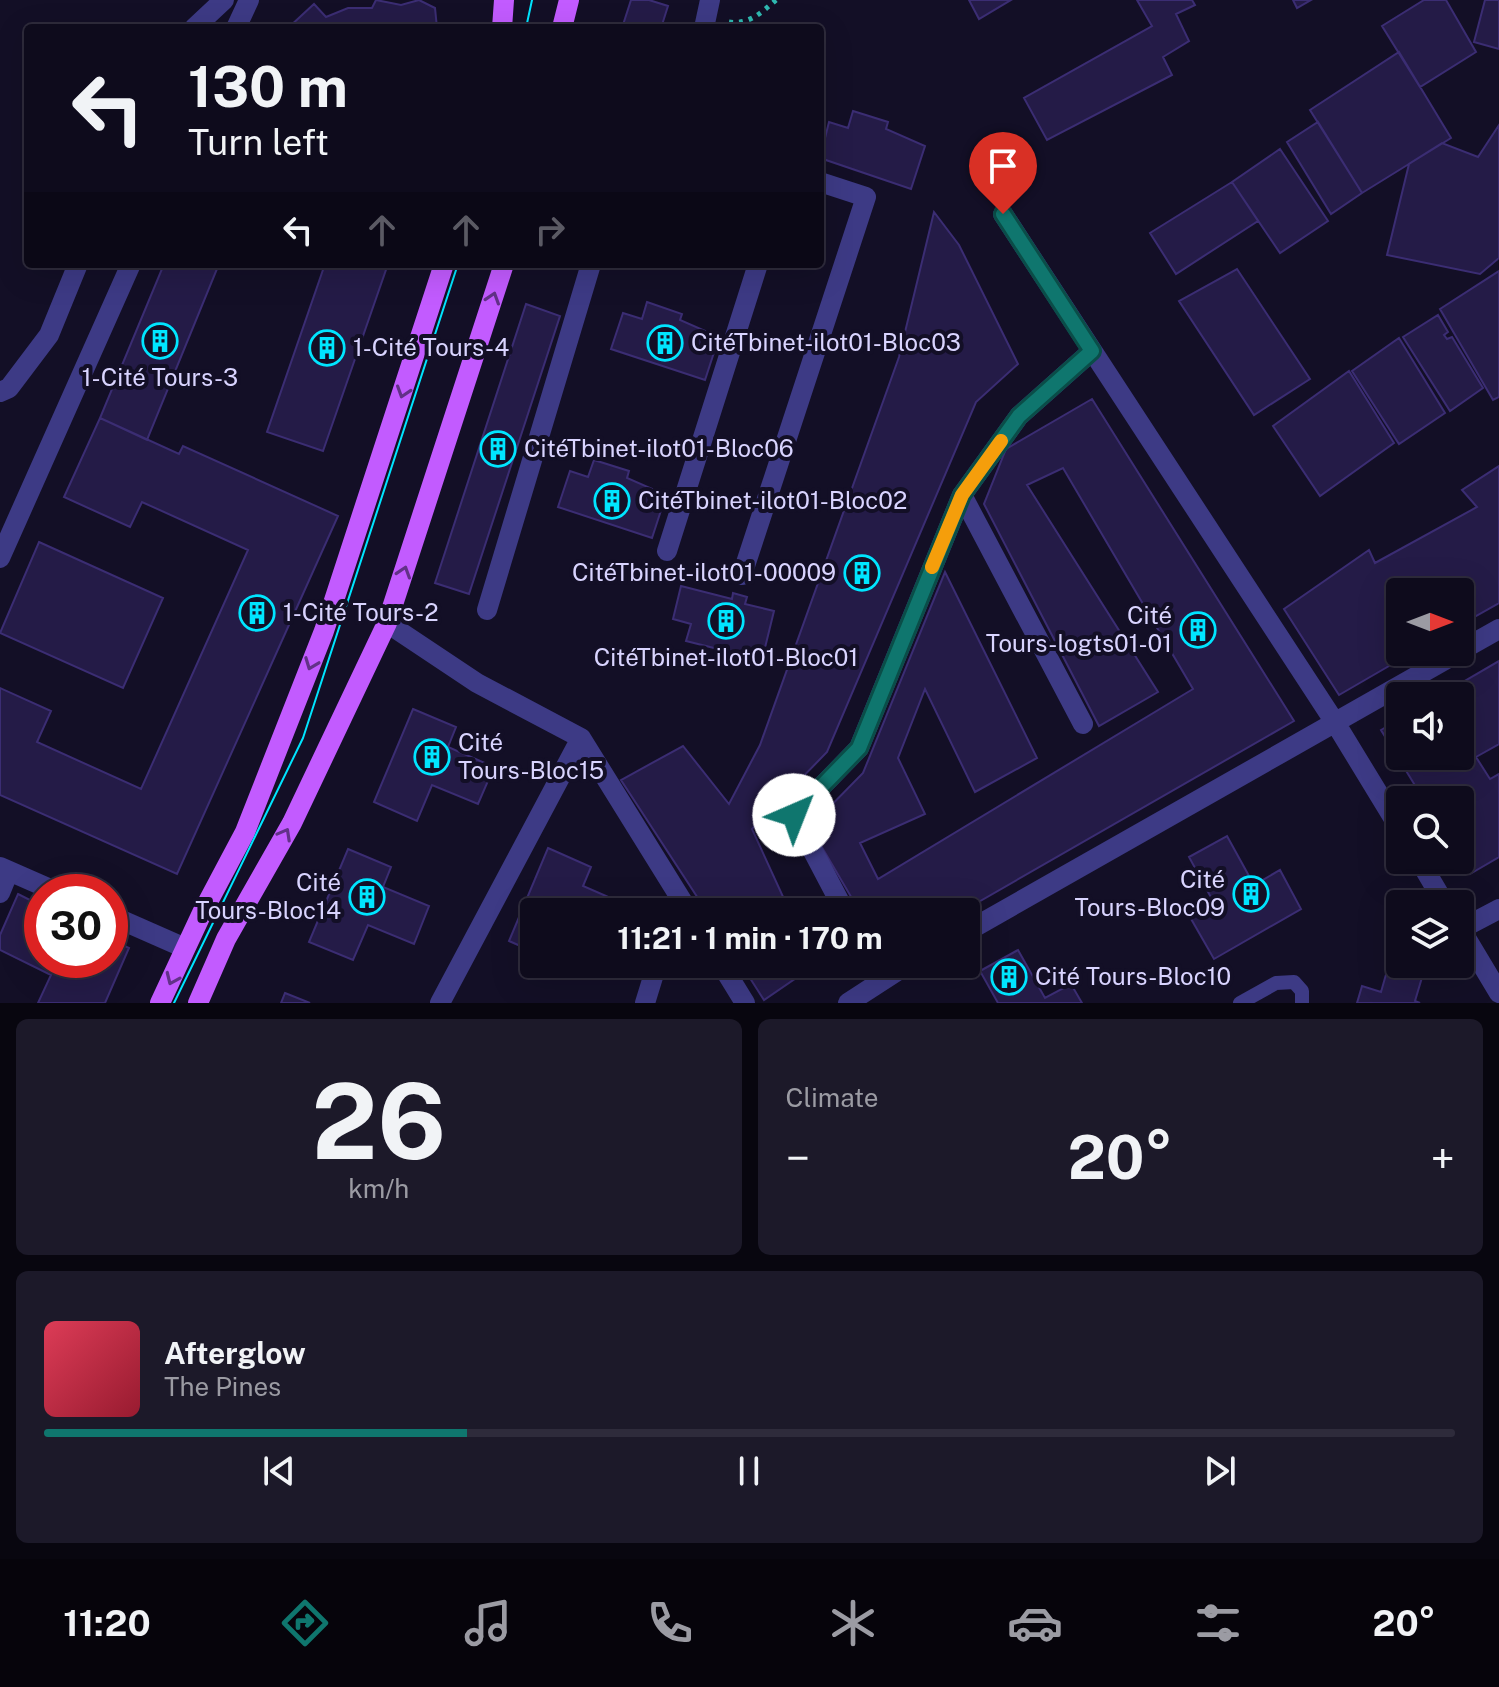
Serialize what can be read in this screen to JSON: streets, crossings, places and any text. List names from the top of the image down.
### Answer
{
  "places": {
    "building": [
      "1-Cité Tours-3",
      "CitéTbinet-ilot01-Bloc03",
      "1-Cité Tours-4",
      "CitéTbinet-ilot01-Bloc06",
      "CitéTbinet-ilot01-Bloc02",
      "CitéTbinet-ilot01-00009",
      "1-Cité Tours-2",
      "CitéTbinet-ilot01-Bloc01",
      "Cité Tours-logts01-01",
      "Cité Tours-Bloc15",
      "Cité Tours-Bloc09",
      "Cité Tours-Bloc14",
      "Cité Tours-Bloc10"
    ]
  },
  "north": "right",
  "page": {
    "turn": ["130 m", "Turn left"],
    "limit": "30",
    "trip": "11:21 · 1 min · 170 m",
    "tile": [
      ["26", "km/h"],
      "Climate"
    ],
    "heat": ["−", "20°", "+"],
    "song": ["Afterglow", "The Pines"],
    "tabs": ["11:20", "20°"]
  }
}
